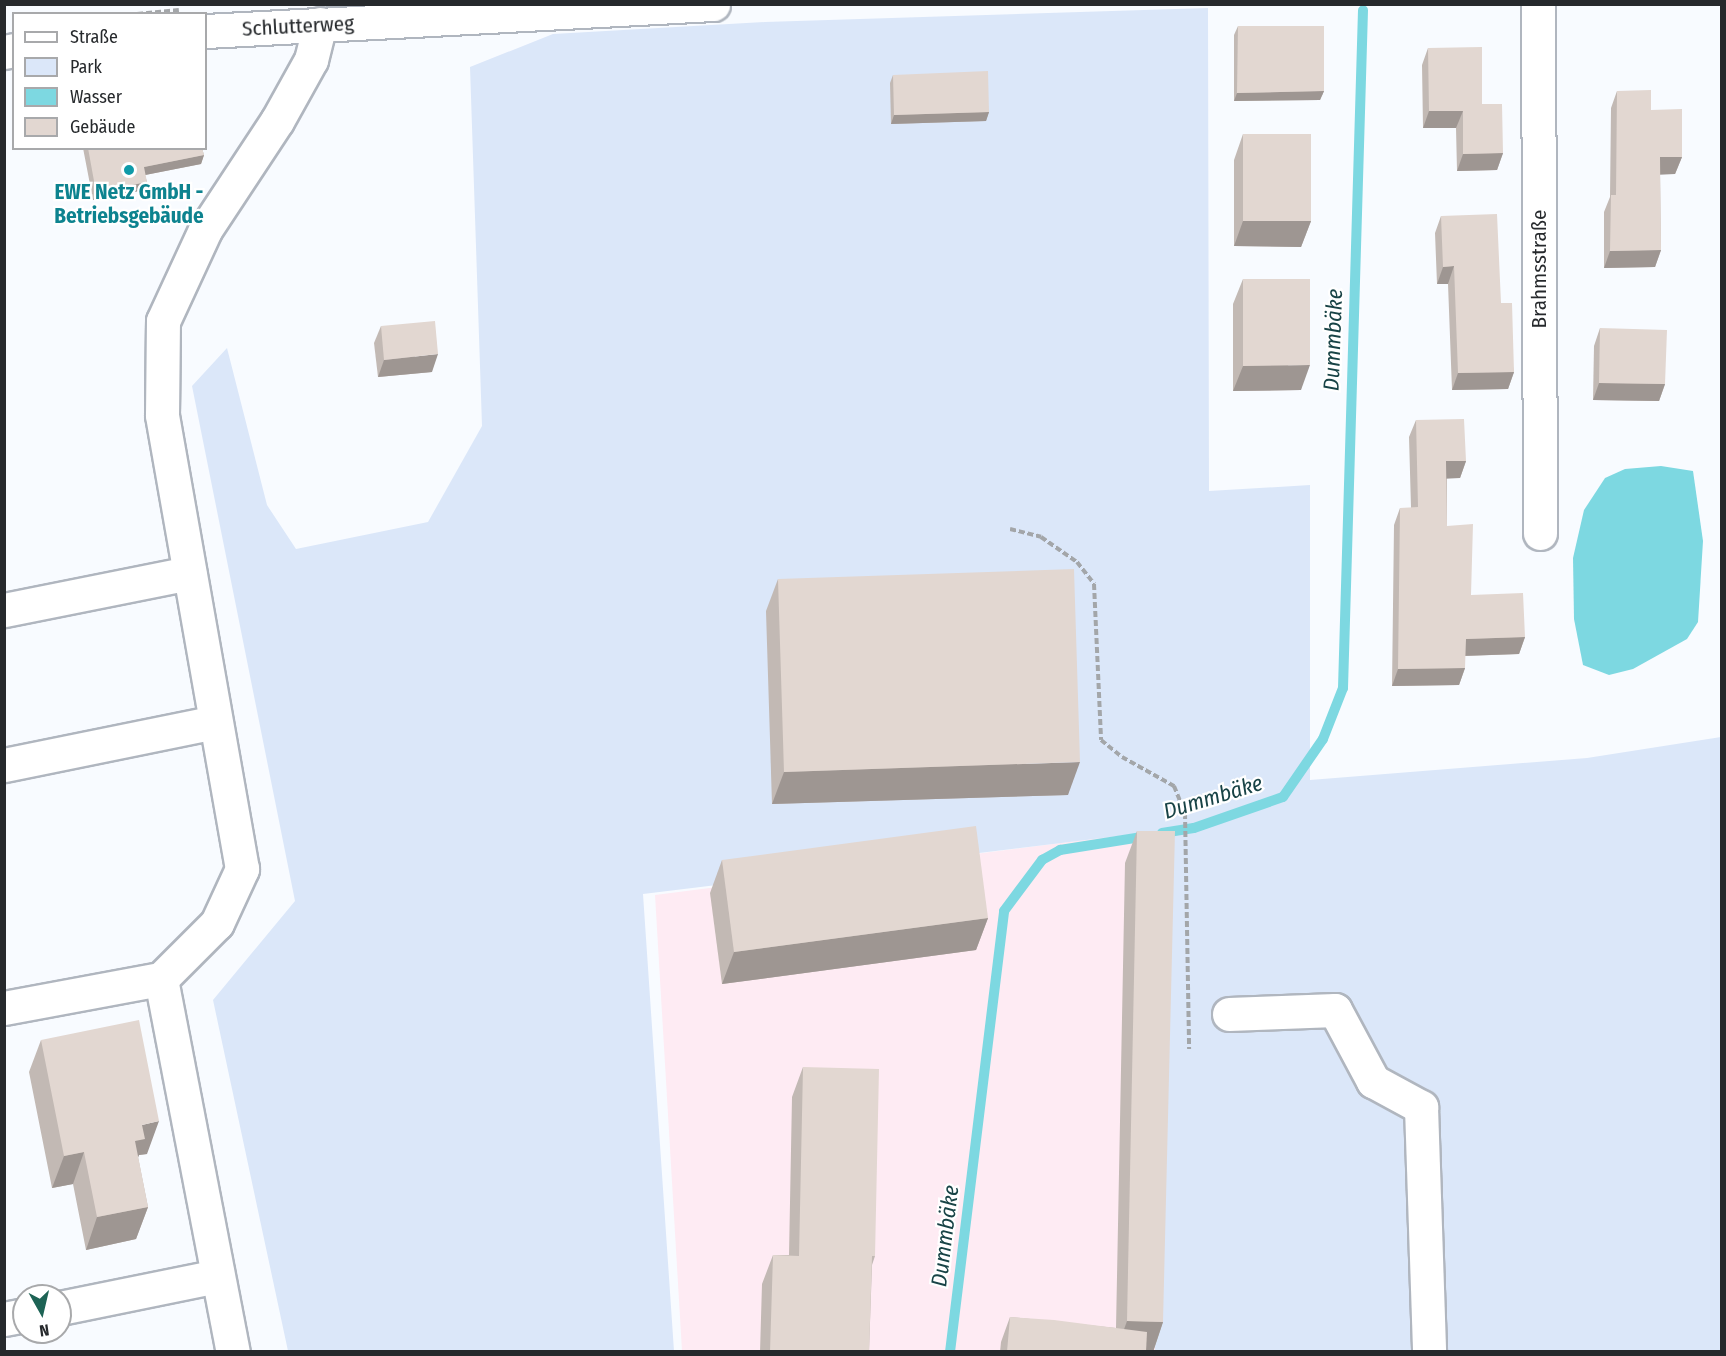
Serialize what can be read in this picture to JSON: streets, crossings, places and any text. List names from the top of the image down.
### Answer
{
  "streets": {
    "street": ["Schlutterweg", "Brahmsstraße"]
  },
  "water": ["Dummbäke"],
  "places": ["EWE Netz GmbH - Betriebsgebäude"],
  "legend": [
    "Straße",
    "Park",
    "Wasser",
    "Gebäude"
  ],
  "north": "bottom"
}
